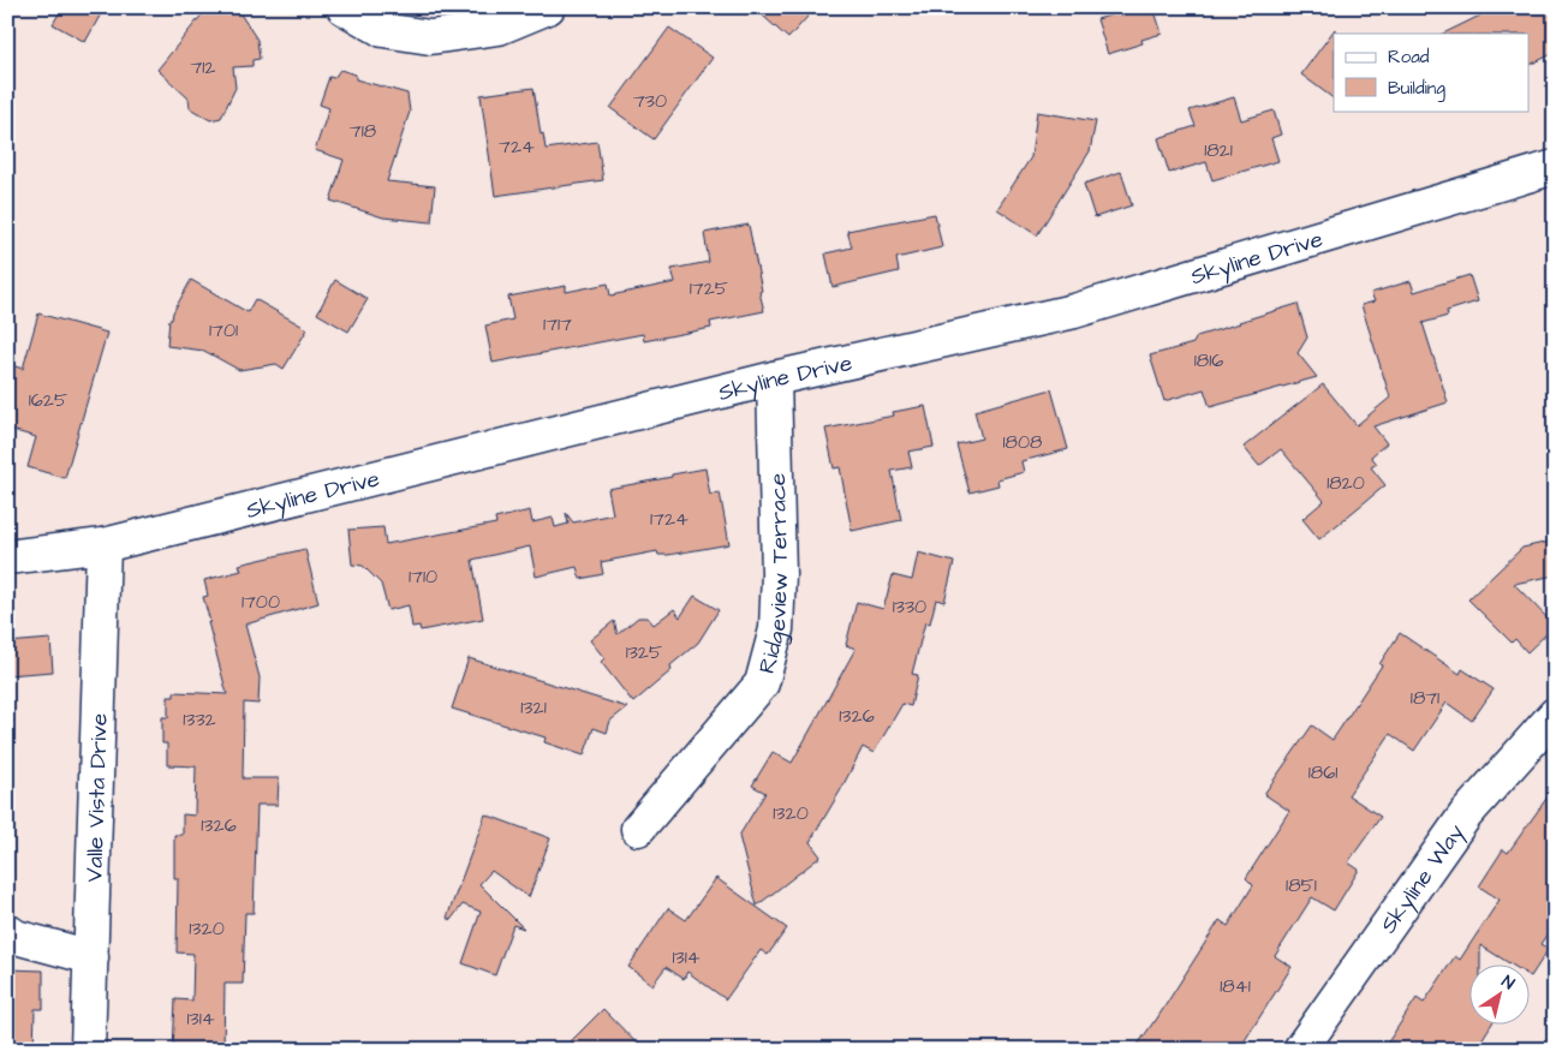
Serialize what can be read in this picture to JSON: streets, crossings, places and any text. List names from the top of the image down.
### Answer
{
  "streets": {
    "street": [
      "Skyline Drive",
      "Ridgeview Terrace",
      "Valle Vista Drive",
      "Skyline Way"
    ]
  },
  "crossings": [
    ["Skyline Drive", "Ridgeview Terrace"],
    ["Skyline Drive", "Valle Vista Drive"]
  ],
  "house_numbers": [
    "712",
    "730",
    "718",
    "724",
    "1821",
    "1725",
    "1717",
    "1701",
    "1816",
    "1625",
    "1808",
    "1820",
    "1724",
    "1710",
    "1700",
    "1330",
    "1325",
    "1871",
    "1321",
    "1326",
    "1332",
    "1861",
    "1320",
    "1326",
    "1851",
    "1320",
    "1314",
    "1841",
    "1314"
  ],
  "legend": ["Road", "Building"],
  "north": "top right"
}
